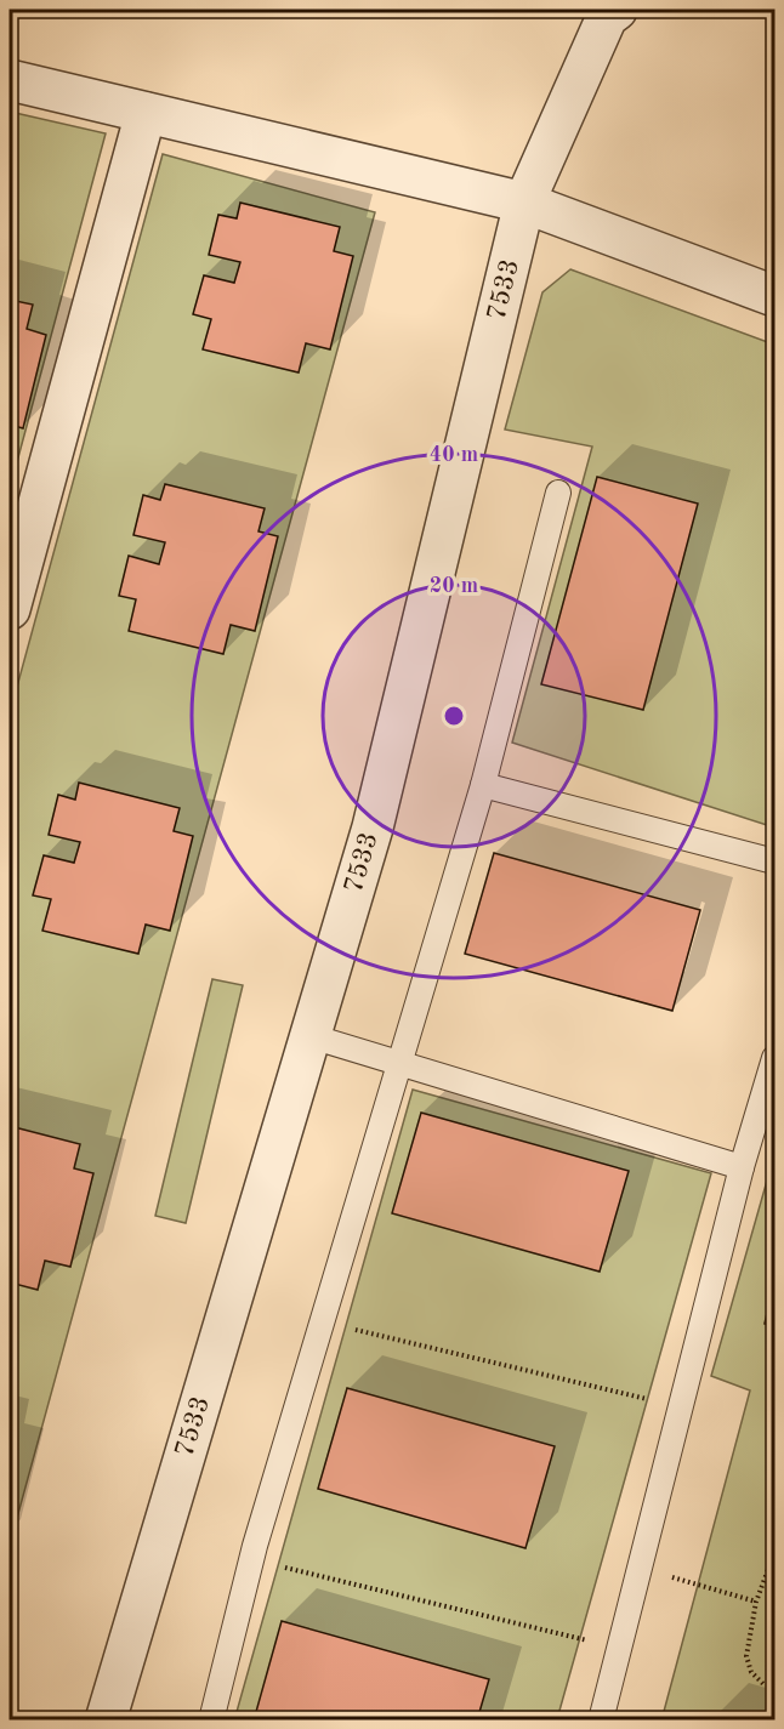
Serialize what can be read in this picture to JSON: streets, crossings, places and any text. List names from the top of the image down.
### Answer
{
  "streets": {
    "street": ["7533"]
  },
  "rings": ["40 m", "20 m"]
}
